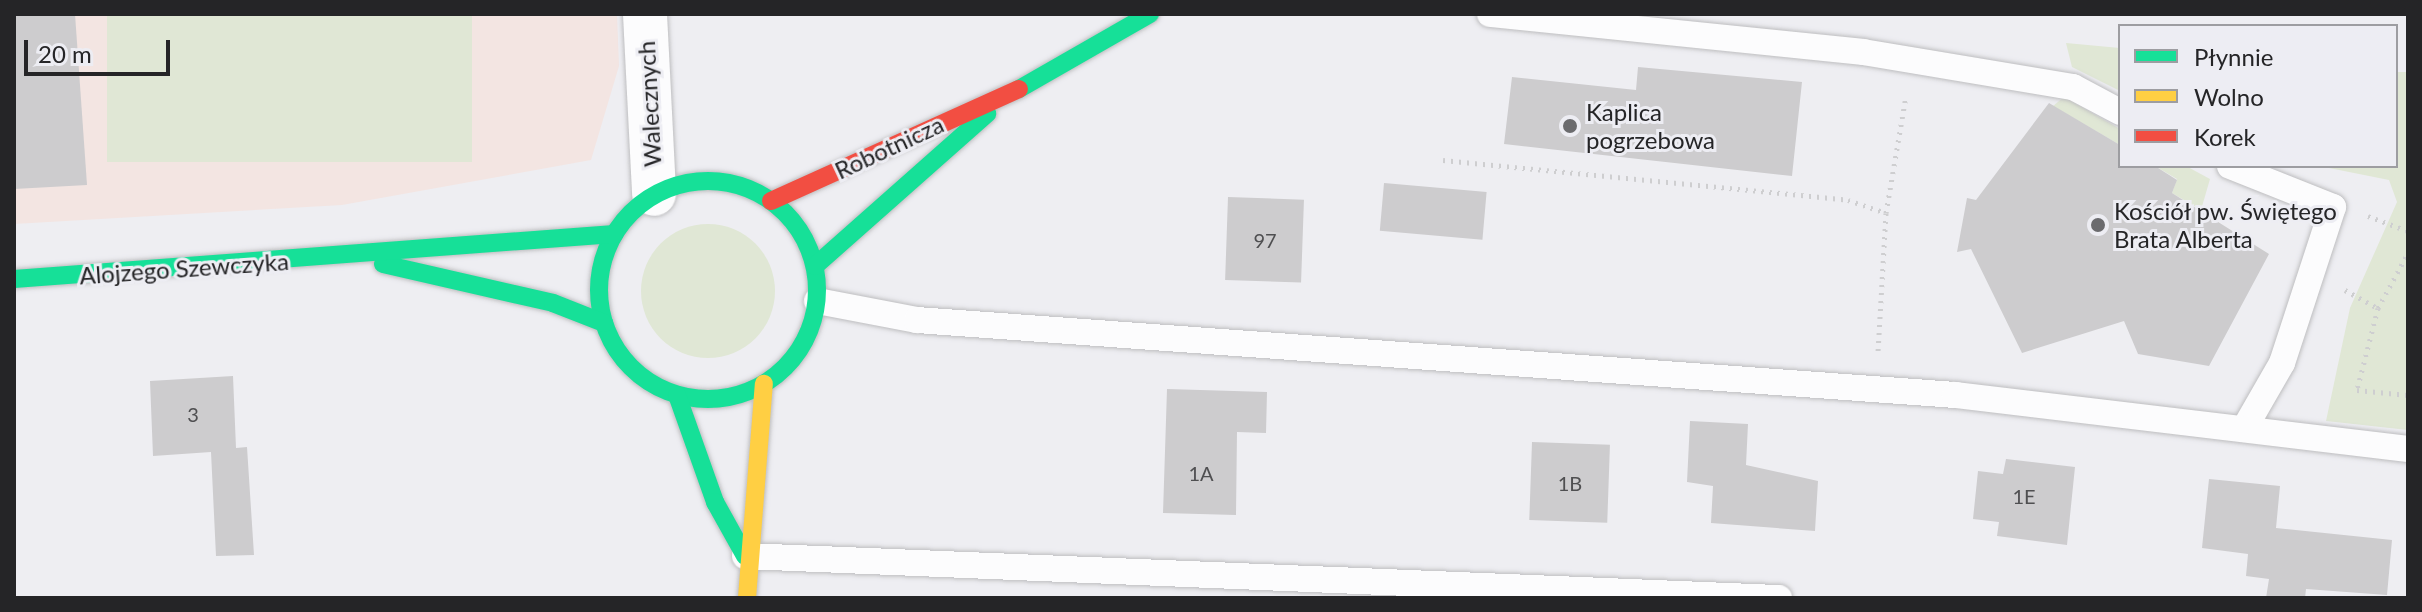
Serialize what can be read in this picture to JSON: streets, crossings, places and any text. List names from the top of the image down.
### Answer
{
  "streets": {
    "street": ["Walecznych", "Robotnicza", "Alojzego Szewczyka"]
  },
  "crossings": [
    ["Walecznych", "Robotnicza"],
    ["Walecznych", "Alojzego Szewczyka"],
    ["Robotnicza", "Alojzego Szewczyka"]
  ],
  "places": ["Kaplica pogrzebowa", "Kościół pw. Świętego Brata Alberta"],
  "house_numbers": [
    "97",
    "3",
    "1A",
    "1B",
    "1E"
  ],
  "legend": ["Płynnie", "Wolno", "Korek"],
  "scale_bar": "20 m"
}
